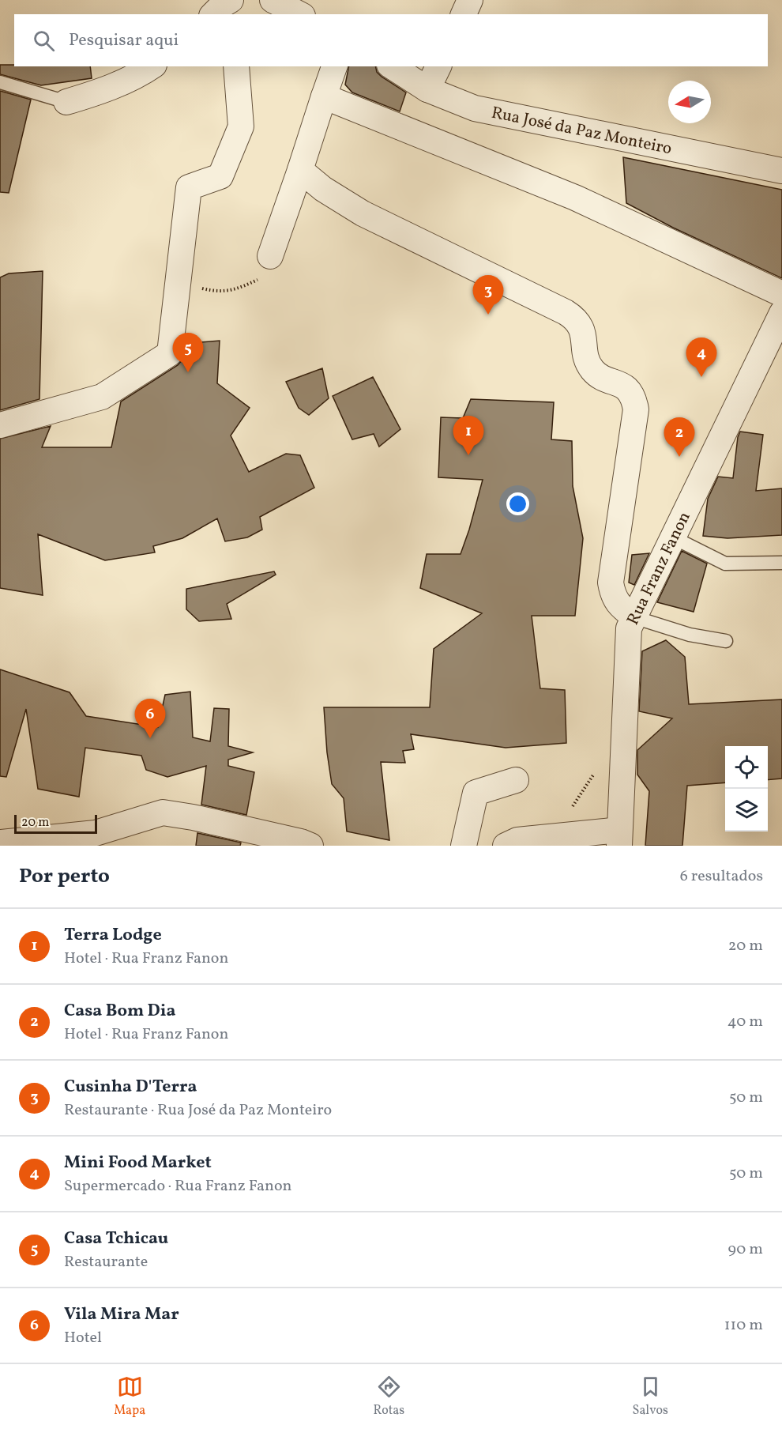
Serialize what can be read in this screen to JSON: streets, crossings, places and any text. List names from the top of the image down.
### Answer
{
  "streets": {
    "street": ["Rua José da Paz Monteiro", "Rua Franz Fanon"]
  },
  "scale_bar": "20 m",
  "north": "left",
  "page": {
    "search": "Pesquisar aqui",
    "pins": [
      "3",
      "5",
      "4",
      "1",
      "2",
      "6"
    ],
    "scale": "20 m",
    "heading": ["Por perto", "6 resultados"],
    "list": [
      {
        "mark": "1",
        "name": "Terra Lodge",
        "note": "Hotel · Rua Franz Fanon",
        "value": "20 m"
      },
      {
        "mark": "2",
        "name": "Casa Bom Dia",
        "note": "Hotel · Rua Franz Fanon",
        "value": "40 m"
      },
      {
        "mark": "3",
        "name": "Cusinha D'Terra",
        "note": "Restaurante · Rua José da Paz Monteiro",
        "value": "50 m"
      },
      {
        "mark": "4",
        "name": "Mini Food Market",
        "note": "Supermercado · Rua Franz Fanon",
        "value": "50 m"
      },
      {
        "mark": "5",
        "name": "Casa Tchicau",
        "note": "Restaurante",
        "value": "90 m"
      },
      {
        "mark": "6",
        "name": "Vila Mira Mar",
        "note": "Hotel",
        "value": "110 m"
      }
    ],
    "nav": ["Mapa", "Rotas", "Salvos"]
  }
}
